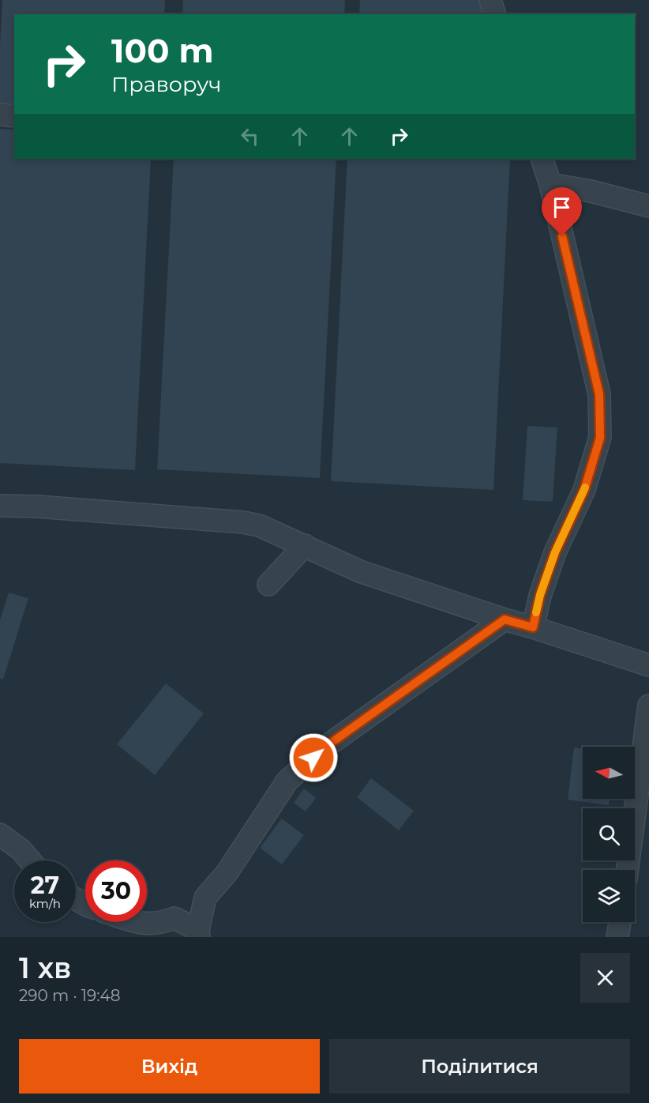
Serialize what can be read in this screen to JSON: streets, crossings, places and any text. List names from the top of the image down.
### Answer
{
  "north": "left",
  "page": {
    "turn": ["100 m", "Праворуч"],
    "speed": "27 km/h",
    "limit": "30",
    "heading": ["1 хв", "290 m · 19:48"],
    "buttons": ["Вихід", "Поділитися"]
  }
}
